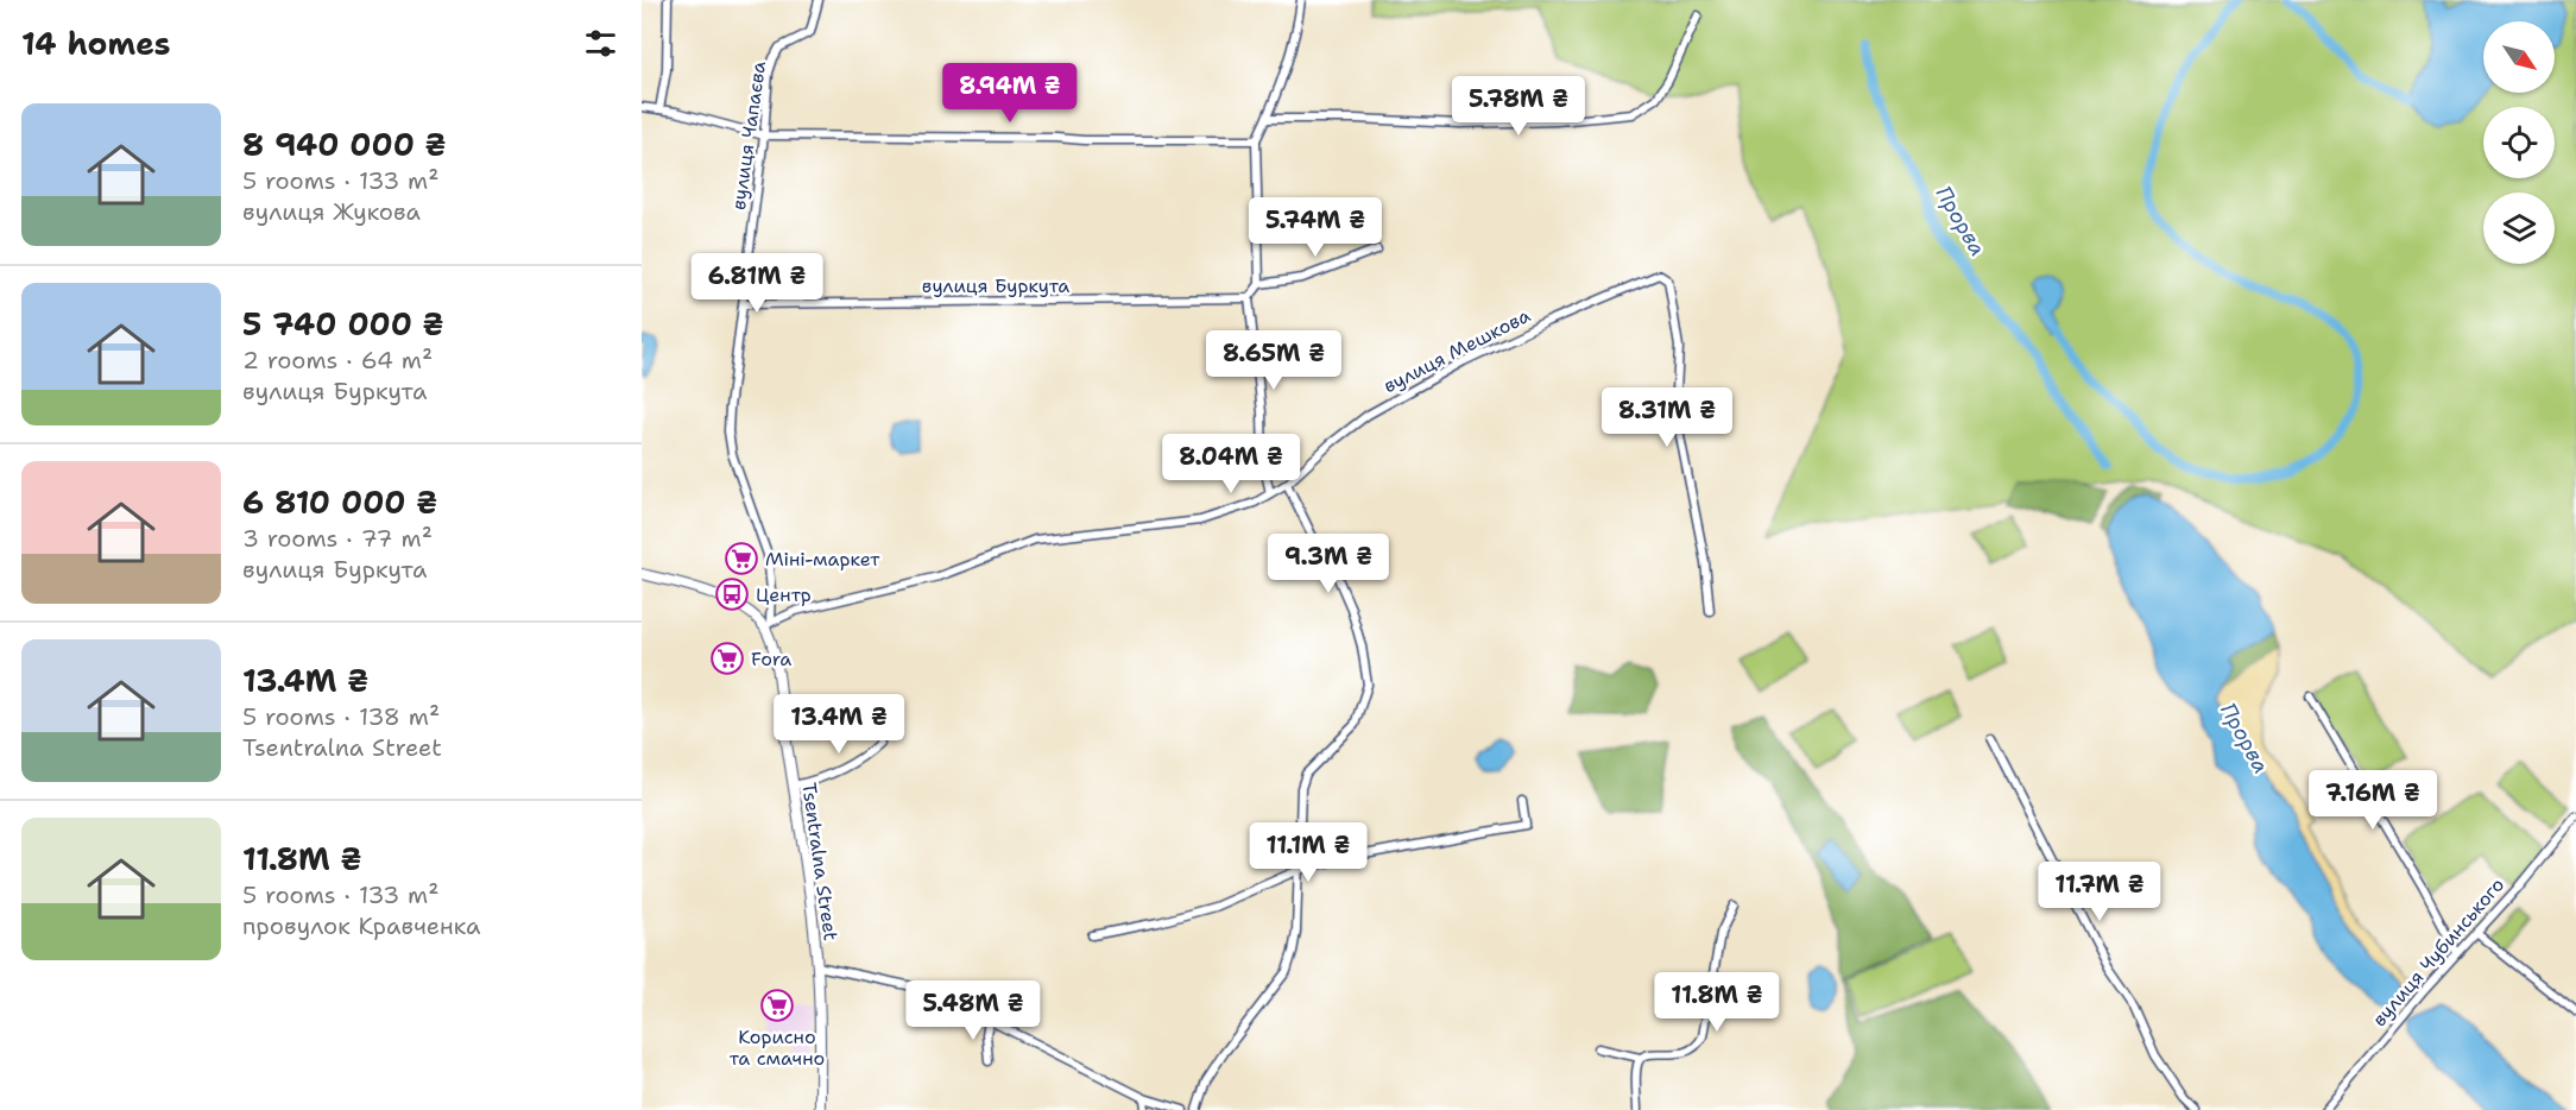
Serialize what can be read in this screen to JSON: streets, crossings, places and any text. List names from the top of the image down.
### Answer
{
  "streets": {
    "street": [
      "вулиця Чапаєва",
      "вулиця Буркута",
      "вулиця Мешкова",
      "Tsentralna Street",
      "вулиця Чубинського"
    ]
  },
  "crossings": [
    ["вулиця Чапаєва", "вулиця Буркута"],
    ["вулиця Чапаєва", "вулиця Мешкова"],
    ["вулиця Чапаєва", "Tsentralna Street"],
    ["вулиця Мешкова", "Tsentralna Street"]
  ],
  "water": ["Прорва"],
  "places": {
    "supermarket": ["Міні-маркет", "Fora", "Корисно та смачно"],
    "bus stop": ["Центр"]
  },
  "north": "bottom right",
  "page": {
    "heading": "14 homes",
    "price": [
      "8.94M ₴",
      "5.78M ₴",
      "5.74M ₴",
      "6.81M ₴",
      "8.65M ₴",
      "8.31M ₴",
      "8.04M ₴",
      "9.3M ₴",
      "13.4M ₴",
      "7.16M ₴",
      "11.1M ₴",
      "11.7M ₴",
      "11.8M ₴",
      "5.48M ₴"
    ],
    "list": [
      {
        "name": "8 940 000 ₴",
        "note": "5 rooms · 133 m² · вулиця Жукова"
      },
      {
        "name": "5 740 000 ₴",
        "note": "2 rooms · 64 m² · вулиця Буркута"
      },
      {
        "name": "6 810 000 ₴",
        "note": "3 rooms · 77 m² · вулиця Буркута"
      },
      {
        "name": "13.4M ₴",
        "note": "5 rooms · 138 m² · Tsentralna Street"
      },
      {
        "name": "11.8M ₴",
        "note": "5 rooms · 133 m² · провулок Кравченка"
      }
    ]
  }
}
